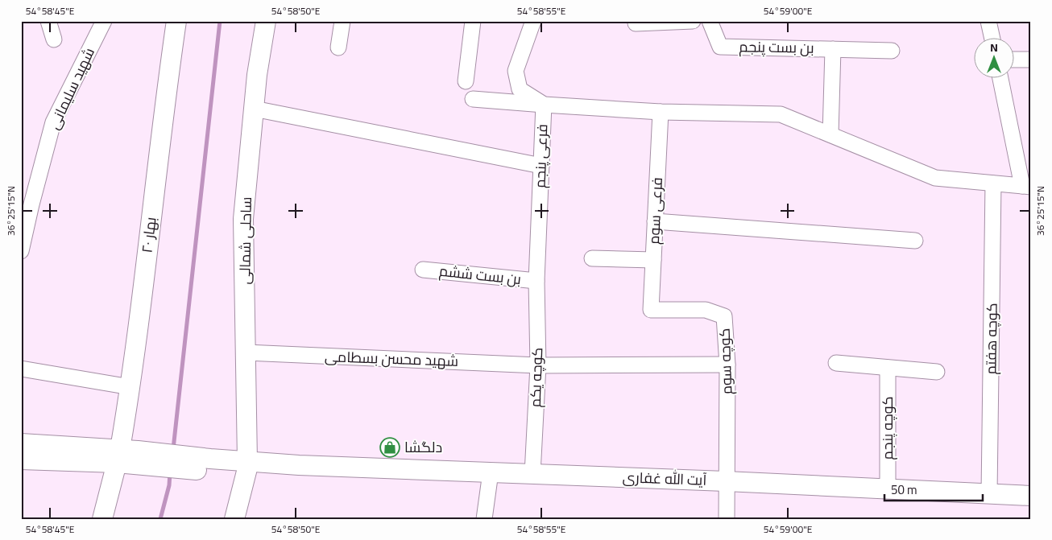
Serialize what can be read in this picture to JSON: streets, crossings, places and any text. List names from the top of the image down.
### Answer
{
  "streets": {
    "street": [
      "بن بست پنجم",
      "شهید سلیمانی",
      "فرعی پنجم",
      "فرعی سوم",
      "بهار ۲۰",
      "ساحلی شمالی",
      "بن بست ششم",
      "کوچه هفتم",
      "شهید محسن بسطامی",
      "کوچه سوم",
      "کوچه یکم",
      "کوچه پنجم",
      "آیت الله غفاری"
    ]
  },
  "crossings": [
    ["فرعی پنجم", "بن بست ششم"],
    ["فرعی پنجم", "کوچه یکم"],
    ["فرعی سوم", "کوچه سوم"],
    ["بهار ۲۰", "آیت الله غفاری"],
    ["ساحلی شمالی", "شهید محسن بسطامی"],
    ["ساحلی شمالی", "آیت الله غفاری"],
    ["بن بست ششم", "کوچه یکم"],
    ["کوچه هفتم", "آیت الله غفاری"],
    ["شهید محسن بسطامی", "کوچه سوم"],
    ["شهید محسن بسطامی", "کوچه یکم"],
    ["کوچه سوم", "آیت الله غفاری"],
    ["کوچه یکم", "آیت الله غفاری"],
    ["کوچه پنجم", "آیت الله غفاری"]
  ],
  "places": {
    "shop": ["دلگشا"]
  },
  "scale_bar": "50 m",
  "north": "top",
  "coordinates": [
    "54°58'45\"E",
    "54°58'50\"E",
    "54°58'55\"E",
    "54°59'00\"E",
    "36°25'15\"N"
  ]
}
